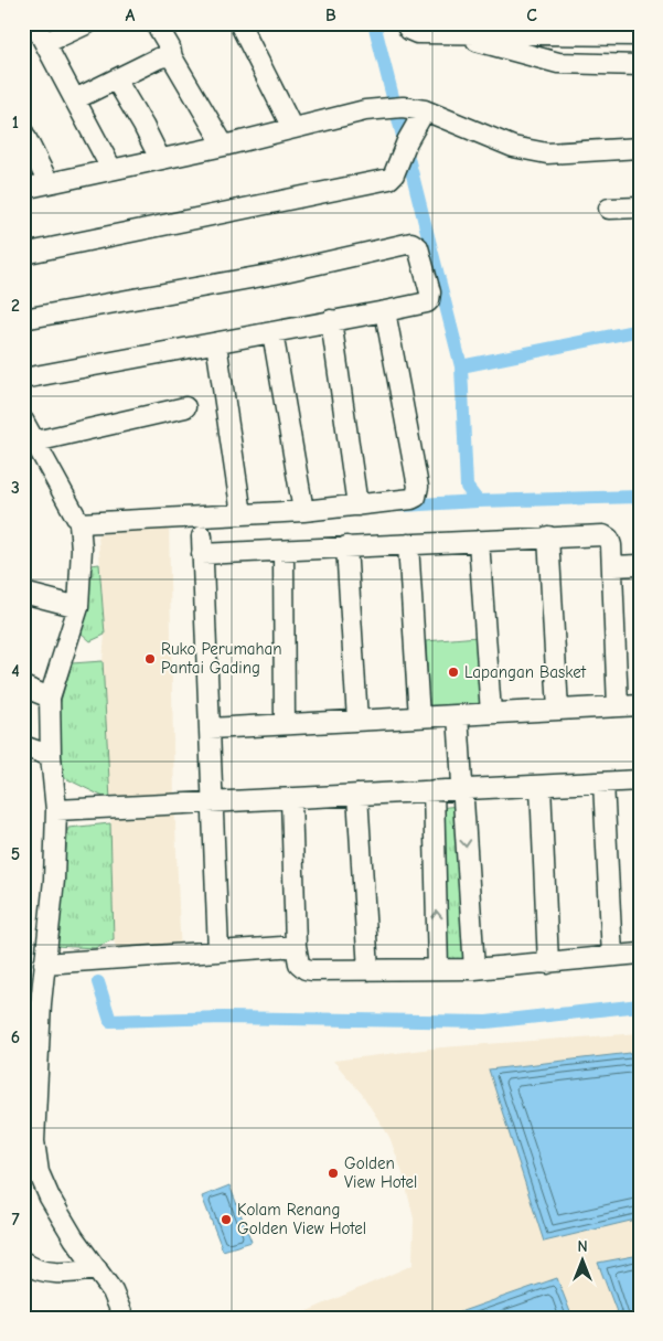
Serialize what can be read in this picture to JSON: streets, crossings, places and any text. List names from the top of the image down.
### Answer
{
  "places": [
    "Ruko Perumahan Pantai Gading",
    "Lapangan Basket",
    "Golden View Hotel",
    "Kolam Renang Golden View Hotel"
  ],
  "north": "top",
  "grid": {
    "columns": ["A", "B", "C"],
    "rows": [
      "1",
      "2",
      "3",
      "4",
      "5",
      "6",
      "7"
    ]
  }
}
